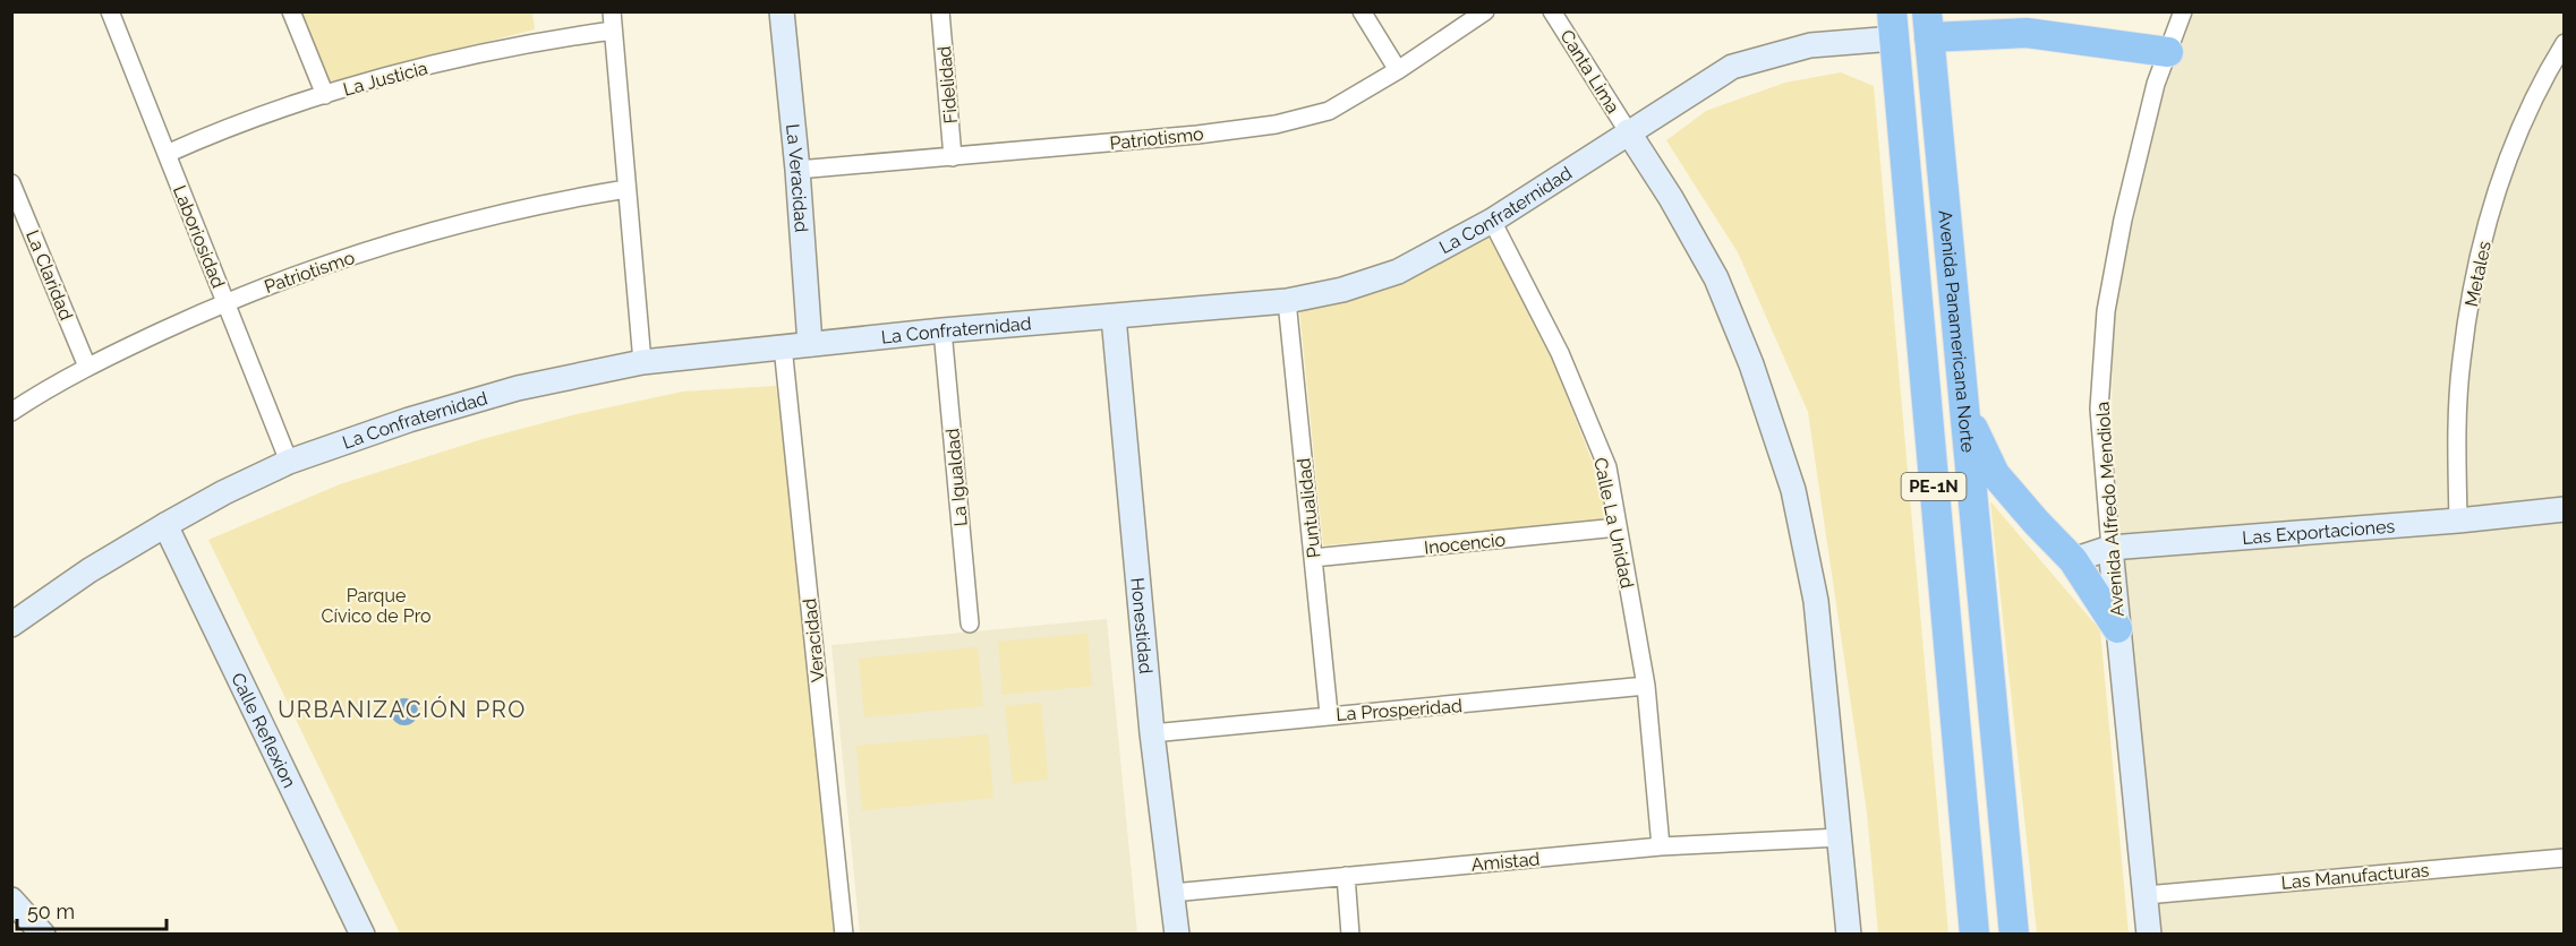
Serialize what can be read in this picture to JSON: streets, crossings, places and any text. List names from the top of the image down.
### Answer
{
  "streets": {
    "highway": ["Avenida Panamericana Norte", "PE-1N"],
    "street": [
      "Canta Lima",
      "La Justicia",
      "Fidelidad",
      "Patriotismo",
      "La Veracidad",
      "La Confraternidad",
      "Laboriosidad",
      "Metales",
      "La Claridad",
      "La Igualdad",
      "Puntualidad",
      "Avenida Alfredo Mendiola",
      "Calle La Unidad",
      "Las Exportaciones",
      "Inocencio",
      "Honestidad",
      "Veracidad",
      "La Prosperidad",
      "Calle Reflexion",
      "Amistad",
      "Las Manufacturas"
    ]
  },
  "crossings": [
    ["Canta Lima", "La Confraternidad"],
    ["La Justicia", "Laboriosidad"],
    ["Fidelidad", "Patriotismo"],
    ["Patriotismo", "La Veracidad"],
    ["Patriotismo", "Laboriosidad"],
    ["Patriotismo", "La Claridad"],
    ["La Veracidad", "La Confraternidad"],
    ["La Confraternidad", "Laboriosidad"],
    ["La Confraternidad", "Avenida Panamericana Norte"],
    ["La Confraternidad", "La Igualdad"],
    ["La Confraternidad", "Puntualidad"],
    ["La Confraternidad", "Calle La Unidad"],
    ["La Confraternidad", "Honestidad"],
    ["La Confraternidad", "Veracidad"],
    ["La Confraternidad", "Calle Reflexion"],
    ["Metales", "Las Exportaciones"],
    ["Puntualidad", "Inocencio"],
    ["Puntualidad", "La Prosperidad"],
    ["Avenida Alfredo Mendiola", "Las Exportaciones"],
    ["Avenida Alfredo Mendiola", "Las Manufacturas"],
    ["Calle La Unidad", "Inocencio"],
    ["Calle La Unidad", "La Prosperidad"],
    ["Calle La Unidad", "Amistad"],
    ["Honestidad", "La Prosperidad"],
    ["Honestidad", "Amistad"]
  ],
  "districts": ["URBANIZACIÓN PRO"],
  "parks": ["Parque Cívico de Pro"],
  "scale_bar": "50 m"
}
